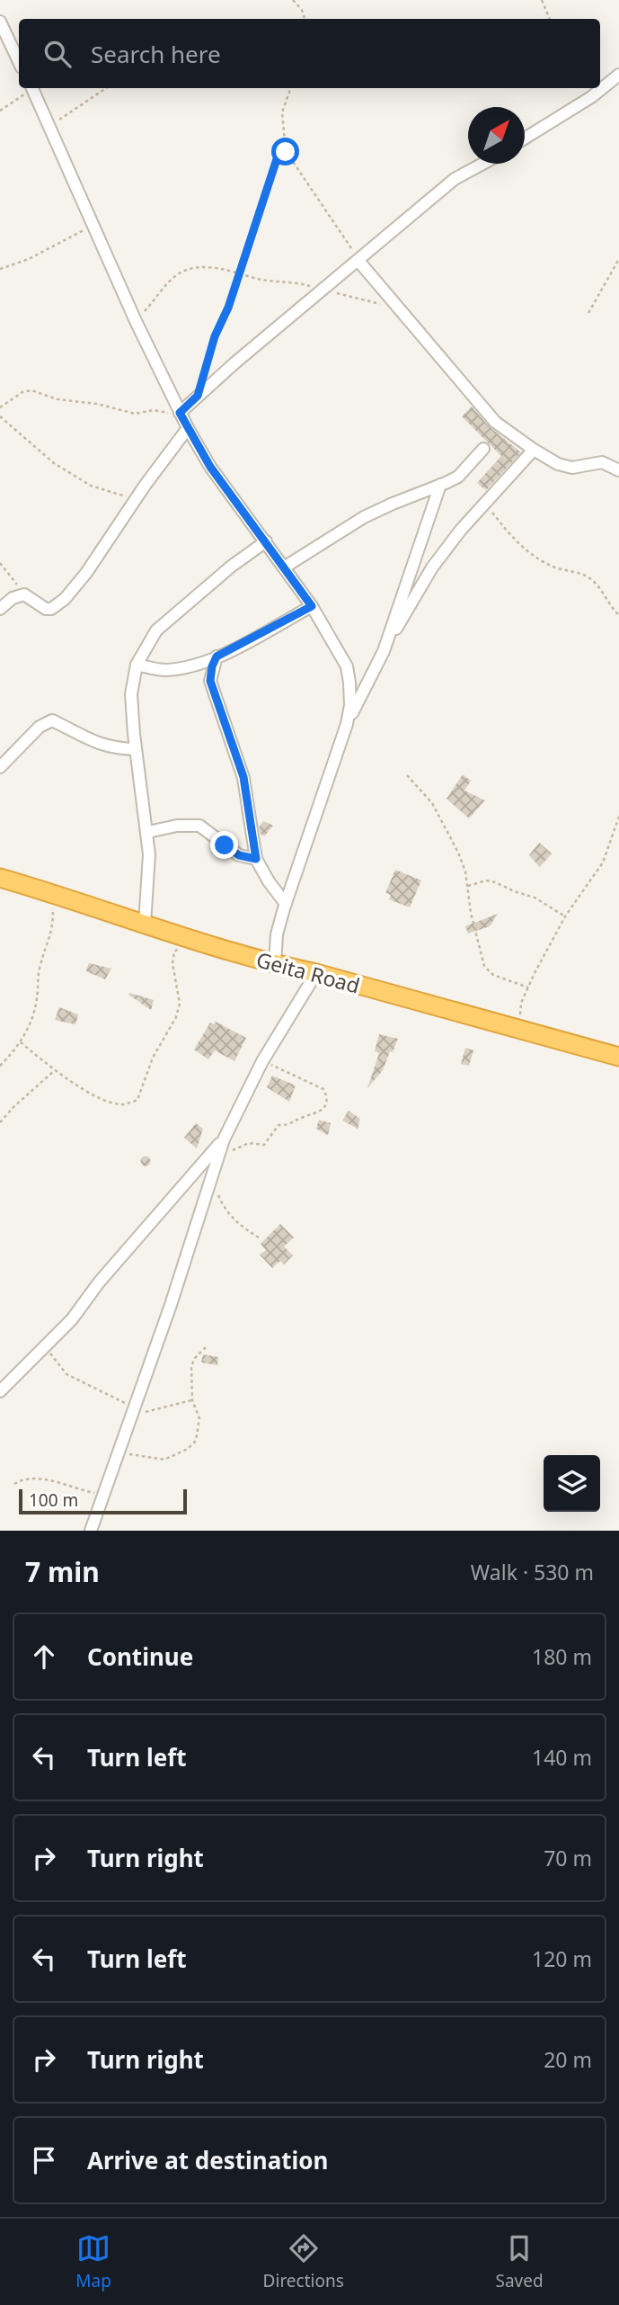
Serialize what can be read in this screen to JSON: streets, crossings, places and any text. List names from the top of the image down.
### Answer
{
  "streets": {
    "highway": ["Geita Road"]
  },
  "scale_bar": "100 m",
  "north": "top right",
  "page": {
    "search": "Search here",
    "scale": "100 m",
    "heading": ["7 min", "Walk · 530 m"],
    "list": [
      ["Continue", "180 m"],
      ["Turn left", "140 m"],
      ["Turn right", "70 m"],
      ["Turn left", "120 m"],
      ["Turn right", "20 m"],
      "Arrive at destination"
    ],
    "nav": ["Map", "Directions", "Saved"]
  }
}
